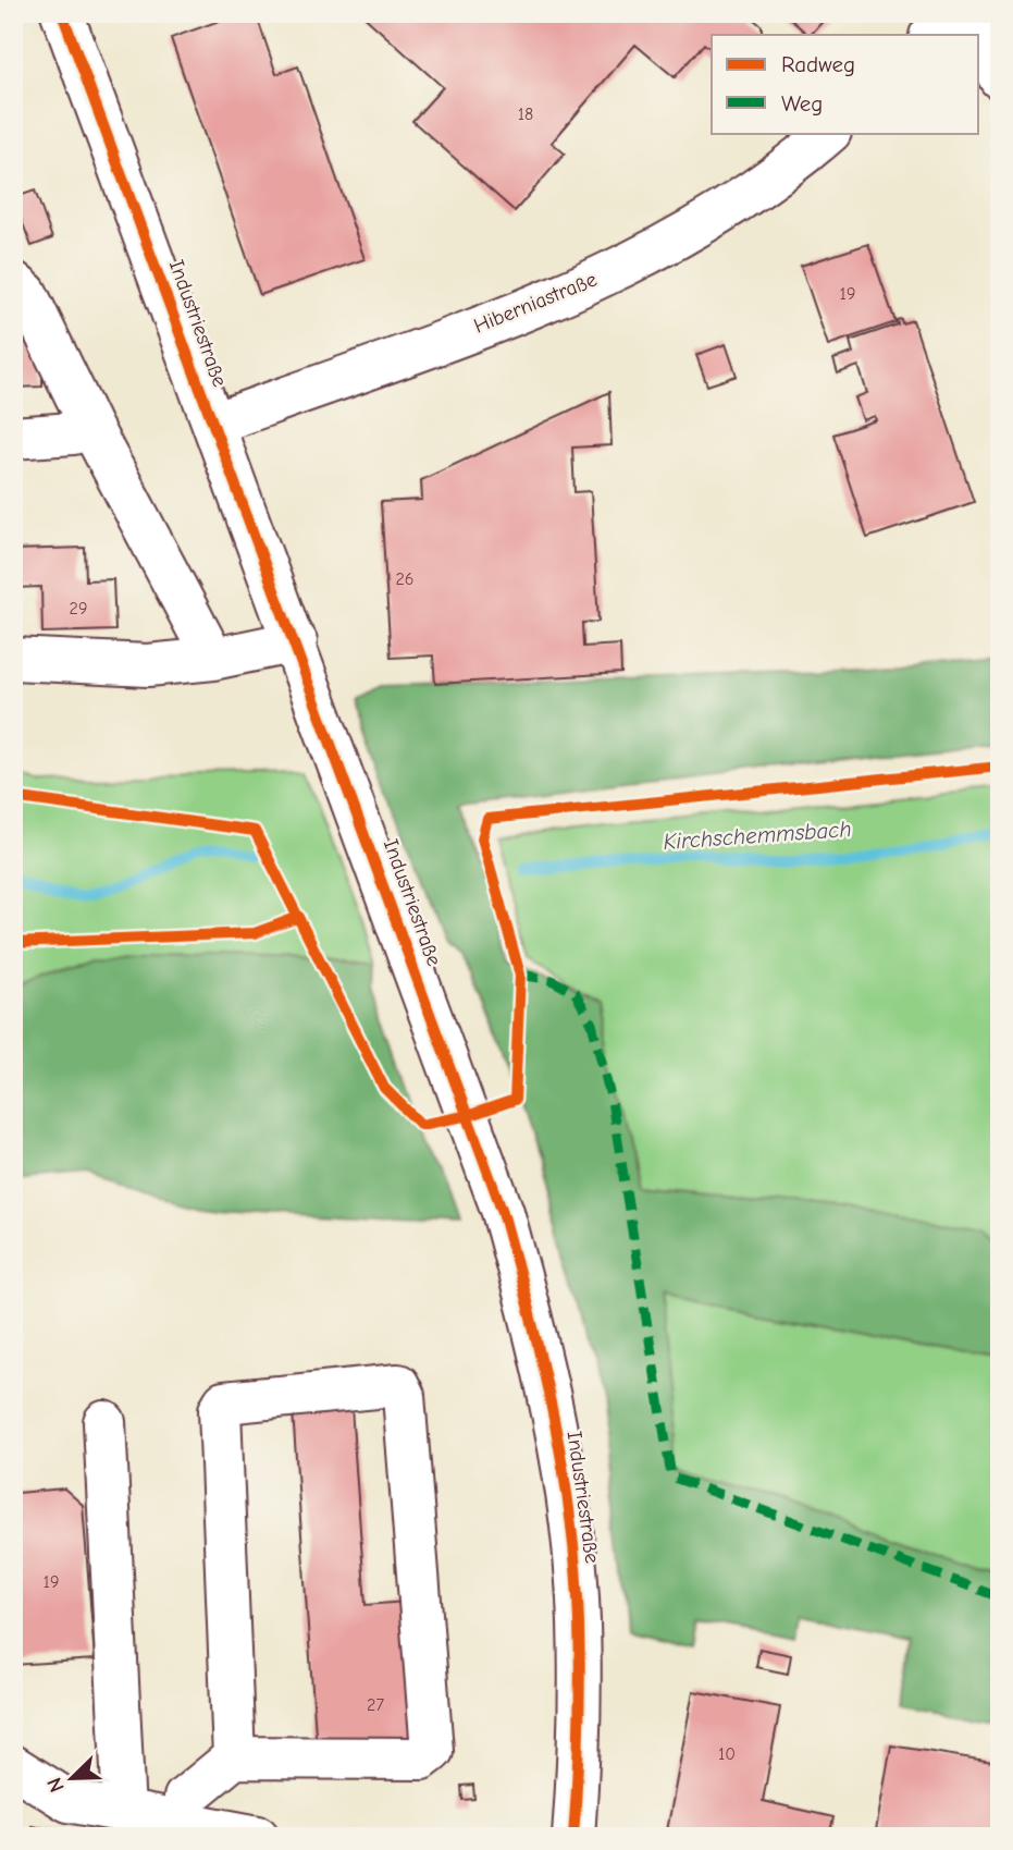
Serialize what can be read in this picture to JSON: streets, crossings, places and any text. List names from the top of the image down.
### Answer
{
  "streets": {
    "street": ["Hiberniastraße", "Industriestraße"]
  },
  "crossings": [
    ["Hiberniastraße", "Industriestraße"]
  ],
  "water": ["Kirchschemmsbach"],
  "house_numbers": [
    "18",
    "19",
    "26",
    "29",
    "19",
    "27",
    "10"
  ],
  "legend": ["Radweg", "Weg"],
  "north": "bottom left"
}
